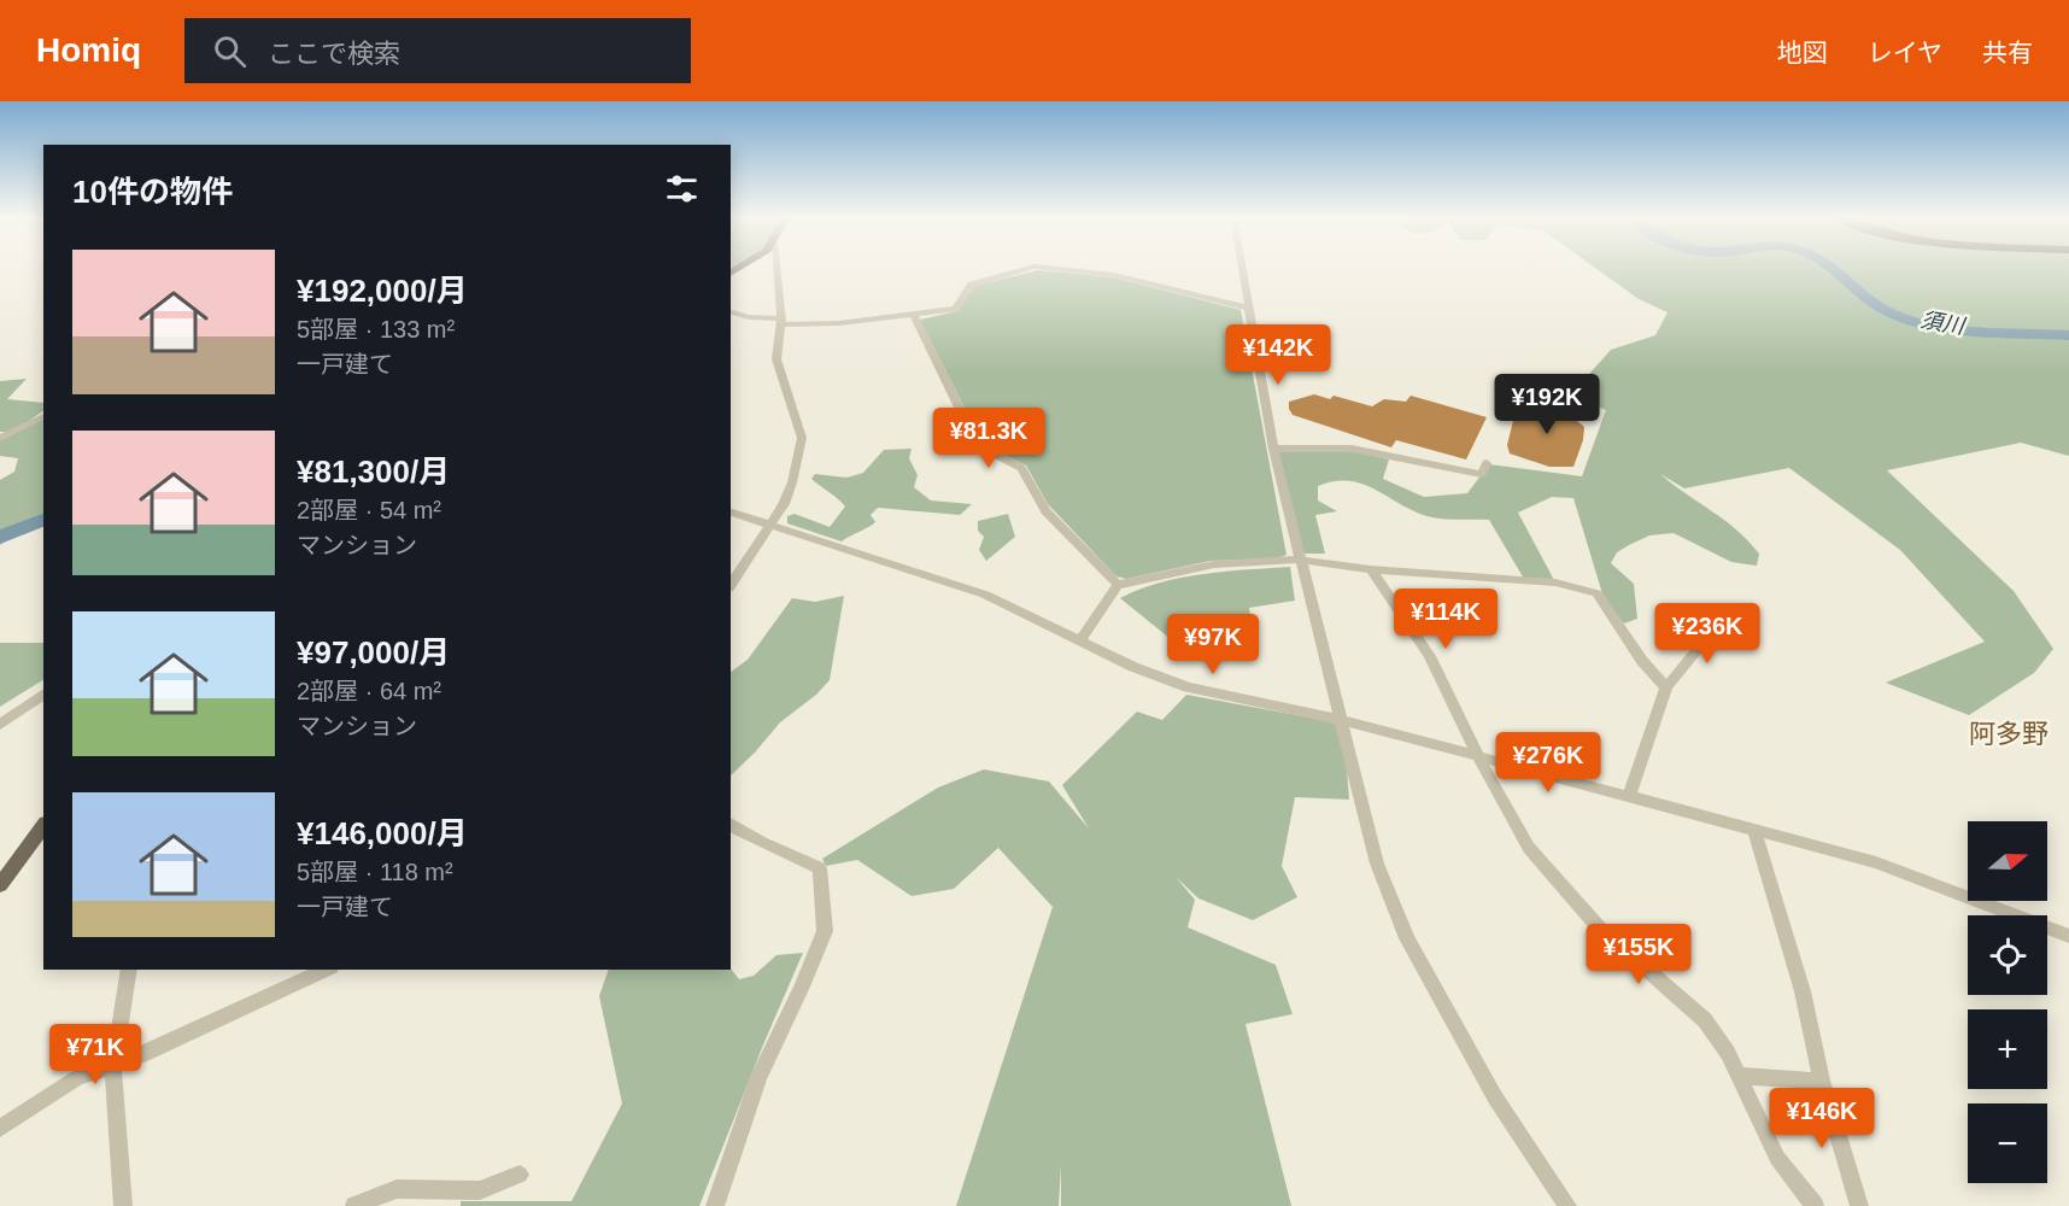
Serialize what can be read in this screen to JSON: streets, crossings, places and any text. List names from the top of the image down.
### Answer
{
  "districts": ["阿多野"],
  "water": ["須川"],
  "north": "right",
  "page": {
    "header": "Homiq",
    "search": "ここで検索",
    "nav": ["地図", "レイヤ", "共有"],
    "heading": "10件の物件",
    "list": [
      {
        "name": "¥192,000/月",
        "note": "5部屋 · 133 m² · 一戸建て"
      },
      {
        "name": "¥81,300/月",
        "note": "2部屋 · 54 m² · マンション"
      },
      {
        "name": "¥97,000/月",
        "note": "2部屋 · 64 m² · マンション"
      },
      {
        "name": "¥146,000/月",
        "note": "5部屋 · 118 m² · 一戸建て"
      }
    ],
    "price": [
      "¥142K",
      "¥192K",
      "¥81.3K",
      "¥114K",
      "¥236K",
      "¥97K",
      "¥276K",
      "¥155K",
      "¥71K",
      "¥146K"
    ],
    "map_buttons": ["+", "−"]
  }
}
